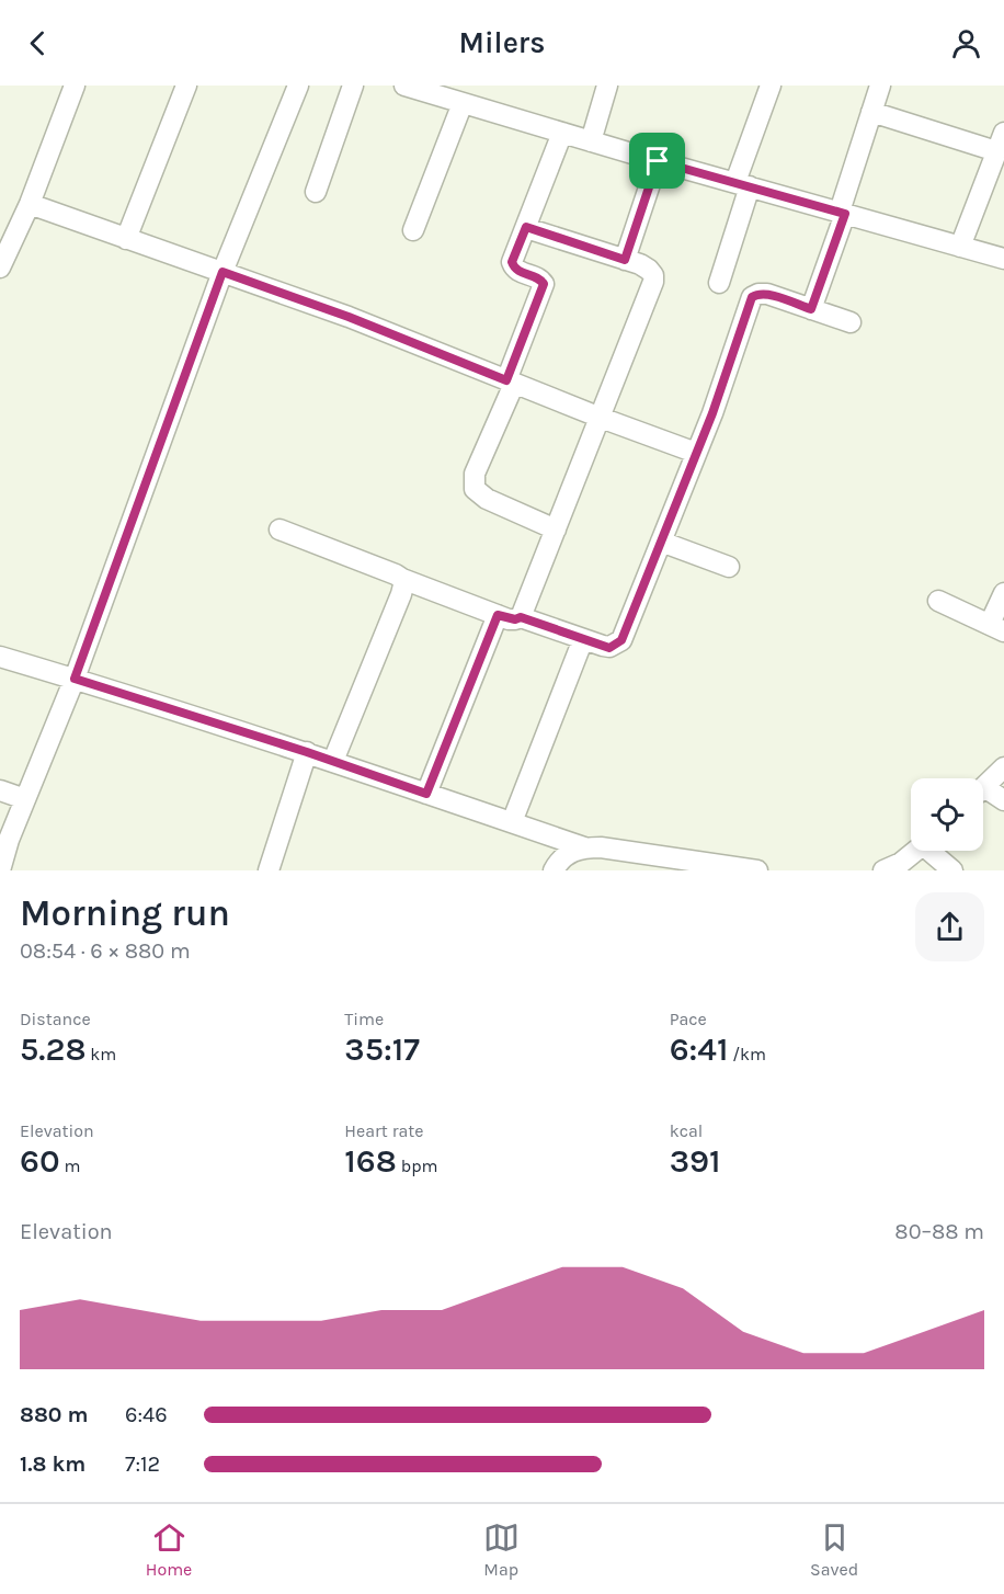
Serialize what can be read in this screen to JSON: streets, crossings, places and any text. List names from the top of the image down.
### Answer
{
  "page": {
    "header": "Milers",
    "heading": ["Morning run", "08:54 · 6 × 880 m"],
    "stats": [
      ["Distance", "5.28 km"],
      ["Time", "35:17"],
      ["Pace", "6:41 /km"],
      ["Elevation", "60 m"],
      ["Heart rate", "168 bpm"],
      ["kcal", "391"]
    ],
    "chart": ["Elevation", "80–88 m"],
    "list": [
      {
        "name": "880 m",
        "note": "6:46"
      },
      {
        "name": "1.8 km",
        "note": "7:12"
      }
    ],
    "tabs": ["Home", "Map", "Saved"]
  }
}
